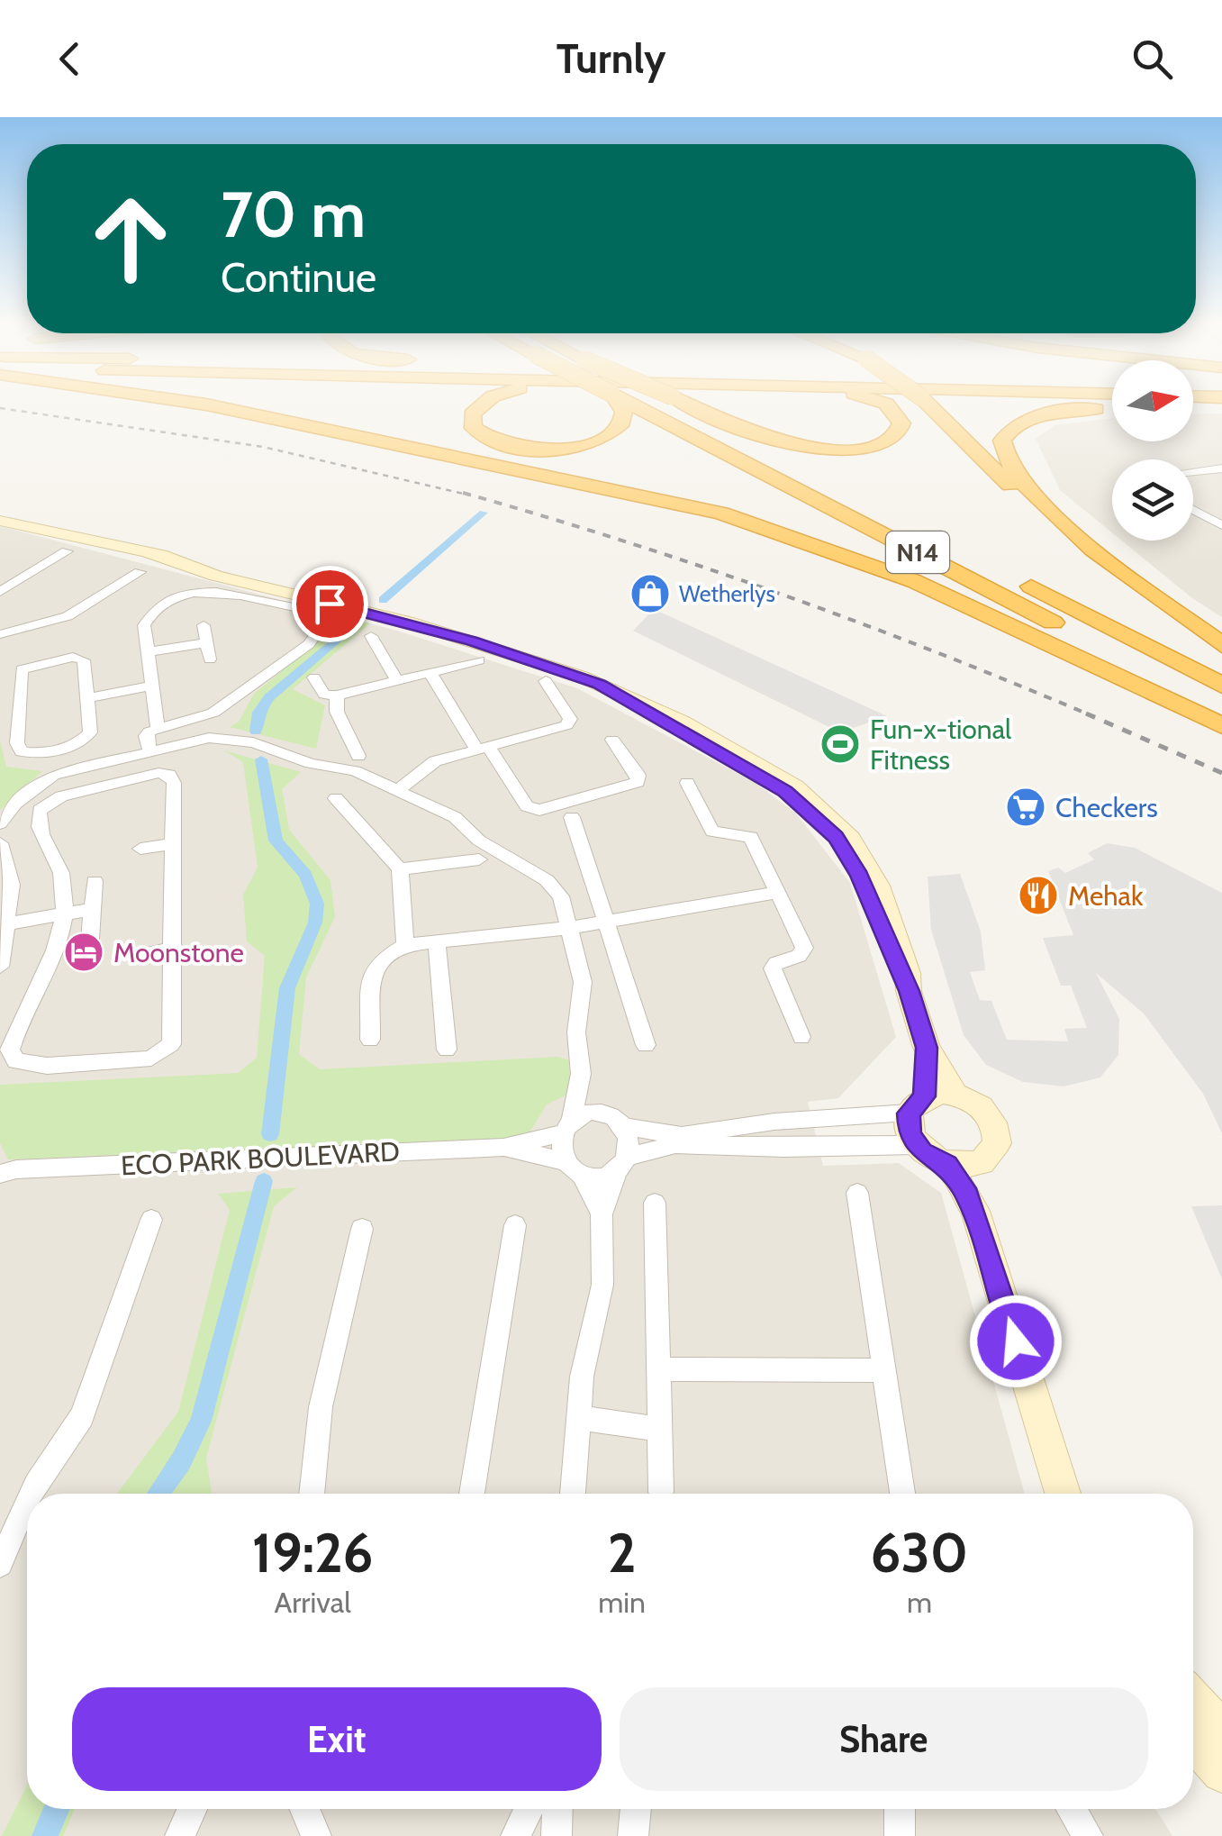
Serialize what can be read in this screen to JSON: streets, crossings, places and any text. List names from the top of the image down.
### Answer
{
  "streets": {
    "highway": ["N14"],
    "street": ["ECO PARK BOULEVARD"]
  },
  "places": {
    "shop": ["Wetherlys"],
    "sports": ["Fun-x-tional Fitness"],
    "supermarket": ["Checkers"],
    "restaurant": ["Mehak"],
    "hotel": ["Moonstone"]
  },
  "north": "right",
  "page": {
    "header": "Turnly",
    "turn": ["70 m", "Continue"],
    "eta": [
      "19:26",
      "Arrival",
      "2",
      "min",
      "630",
      "m"
    ],
    "buttons": ["Exit", "Share"]
  }
}
